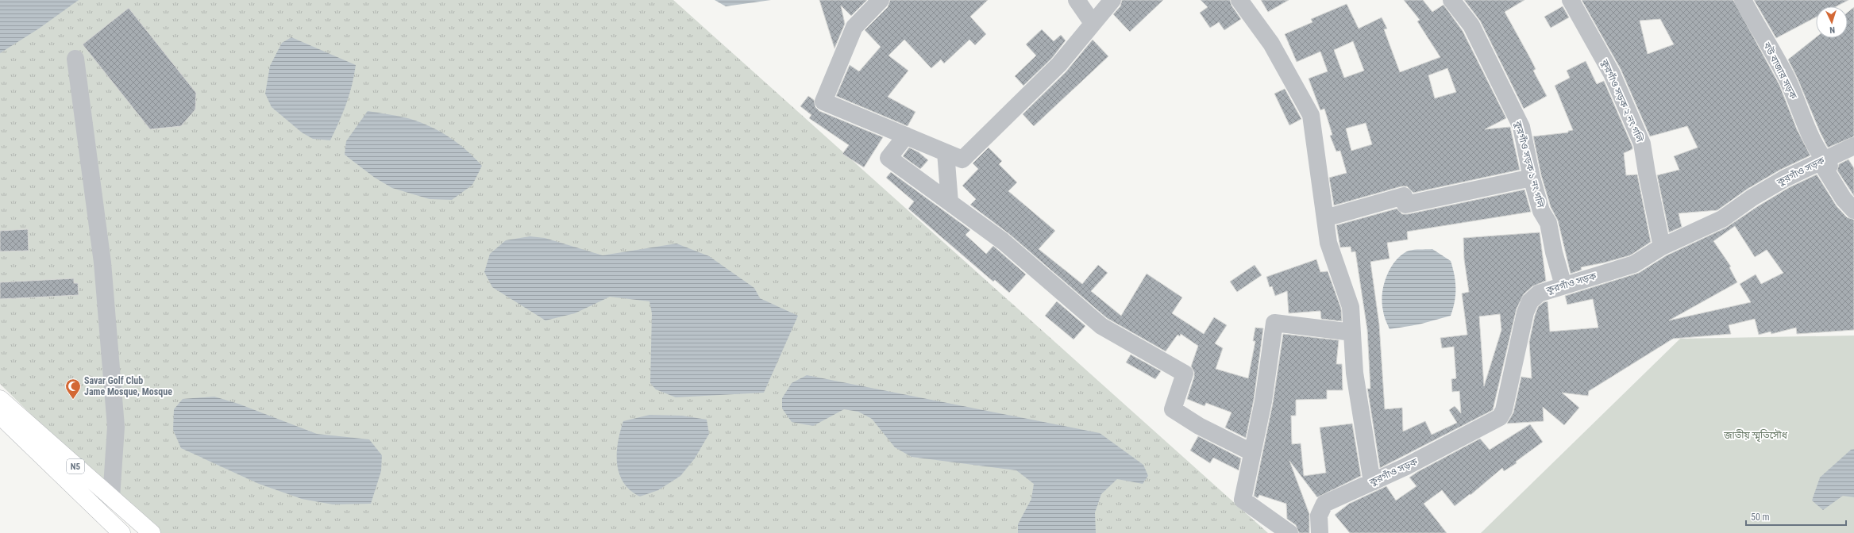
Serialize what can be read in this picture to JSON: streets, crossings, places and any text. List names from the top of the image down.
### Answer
{
  "streets": {
    "highway": ["N5"],
    "street": [
      "বউ বাজার সড়ক",
      "কুরগাঁও সড়ক ২ নং গলি",
      "কুরগাঁও সড়ক ১ নং গলি",
      "কুরগাঁও সড়ক"
    ]
  },
  "crossings": [
    ["বউ বাজার সড়ক", "কুরগাঁও সড়ক"],
    ["কুরগাঁও সড়ক ২ নং গলি", "কুরগাঁও সড়ক"],
    ["কুরগাঁও সড়ক ১ নং গলি", "কুরগাঁও সড়ক"]
  ],
  "parks": ["জাতীয় স্মৃতিসৌধ"],
  "places": {
    "mosque": ["Savar Golf Club Jame Mosque, Mosque"]
  },
  "scale_bar": "50 m",
  "north": "bottom"
}
